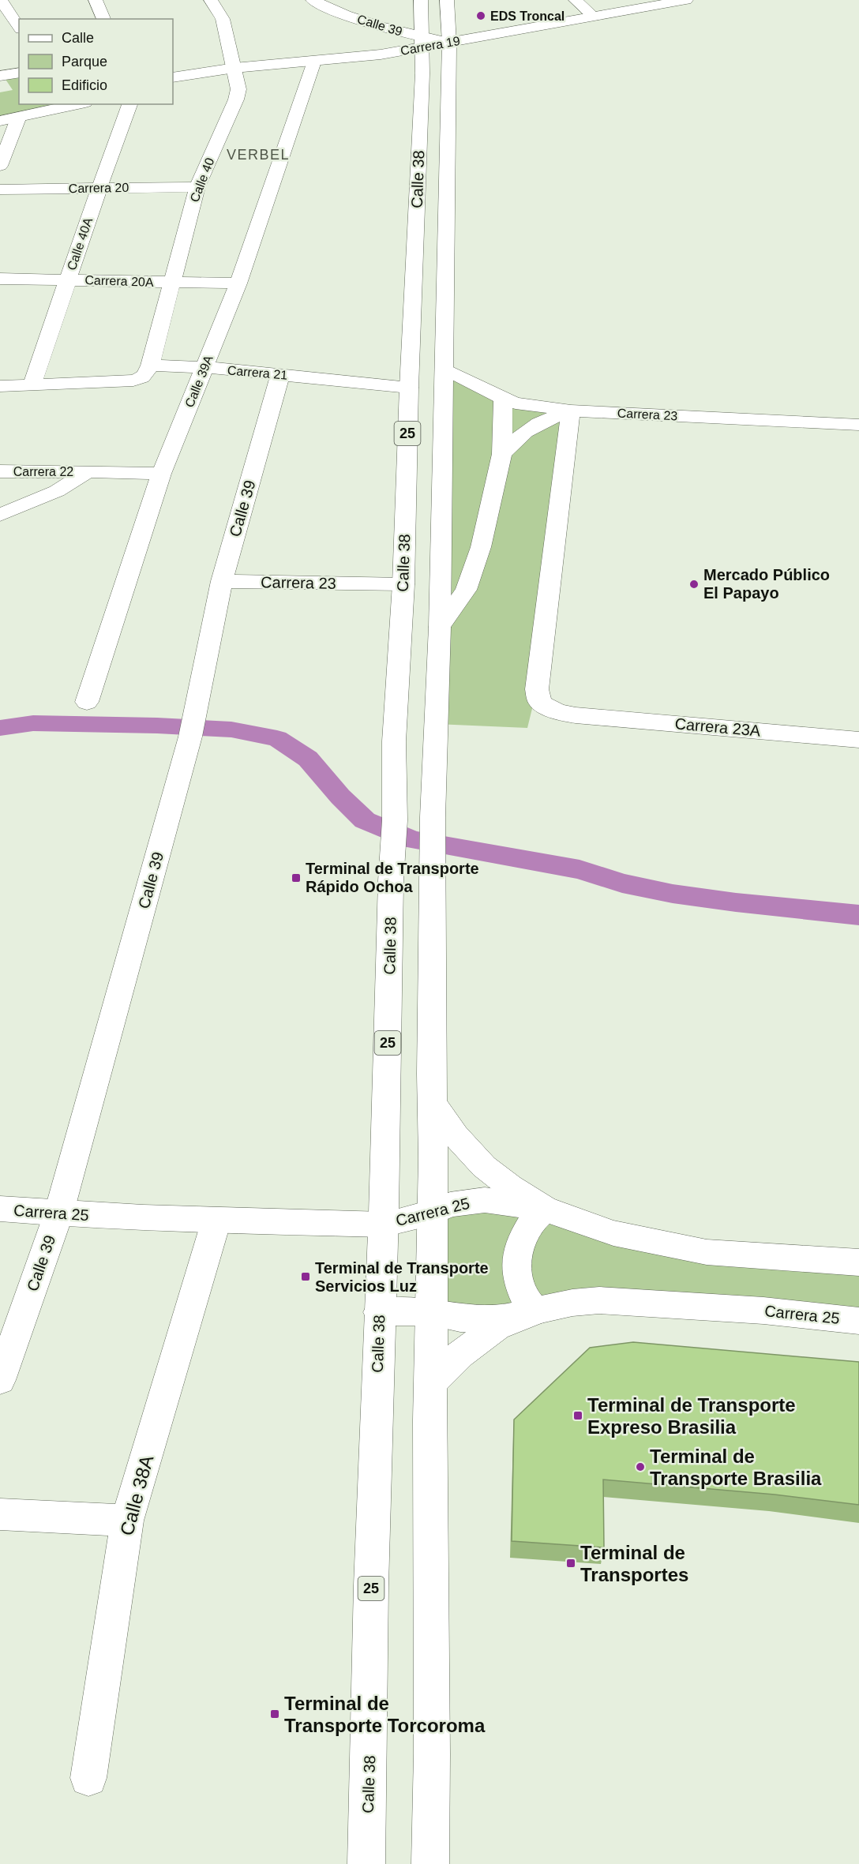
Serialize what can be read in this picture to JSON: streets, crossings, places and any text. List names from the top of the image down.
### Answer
{
  "streets": {
    "main road": [
      "Calle 39",
      "Carrera 19",
      "Calle 38",
      "Calle 40",
      "Carrera 20",
      "Calle 40A",
      "Carrera 20A",
      "Carrera 21",
      "Calle 39A",
      "Carrera 23",
      "25",
      "Carrera 22",
      "Carrera 23A",
      "Carrera 25",
      "Calle 38A"
    ]
  },
  "crossings": [
    ["Calle 39", "Carrera 19"],
    ["Calle 39", "Calle 38"],
    ["Calle 39", "Carrera 21"],
    ["Calle 39", "Carrera 23"],
    ["Calle 39", "Carrera 25"],
    ["Carrera 19", "Calle 38"],
    ["Carrera 19", "Calle 40"],
    ["Carrera 19", "Calle 39A"],
    ["Calle 38", "Carrera 21"],
    ["Calle 38", "Carrera 23"],
    ["Calle 38", "Carrera 25"],
    ["Calle 40", "Carrera 20"],
    ["Calle 40", "Carrera 20A"],
    ["Calle 40", "Carrera 21"],
    ["Carrera 20", "Calle 40A"],
    ["Calle 40A", "Carrera 20A"],
    ["Carrera 20A", "Calle 39A"],
    ["Carrera 21", "Calle 39A"],
    ["Calle 39A", "Carrera 22"],
    ["Carrera 23", "Carrera 23A"],
    ["Carrera 25", "Calle 38A"]
  ],
  "districts": ["VERBEL"],
  "places": {
    "other": ["EDS Troncal", "Mercado Público El Papayo", "Terminal de Transporte Brasilia"],
    "transit": [
      "Terminal de Transporte Rápido Ochoa",
      "Terminal de Transporte Servicios Luz",
      "Terminal de Transporte Expreso Brasilia",
      "Terminal de Transportes",
      "Terminal de Transporte Torcoroma"
    ]
  },
  "legend": ["Calle", "Parque", "Edificio"]
}
